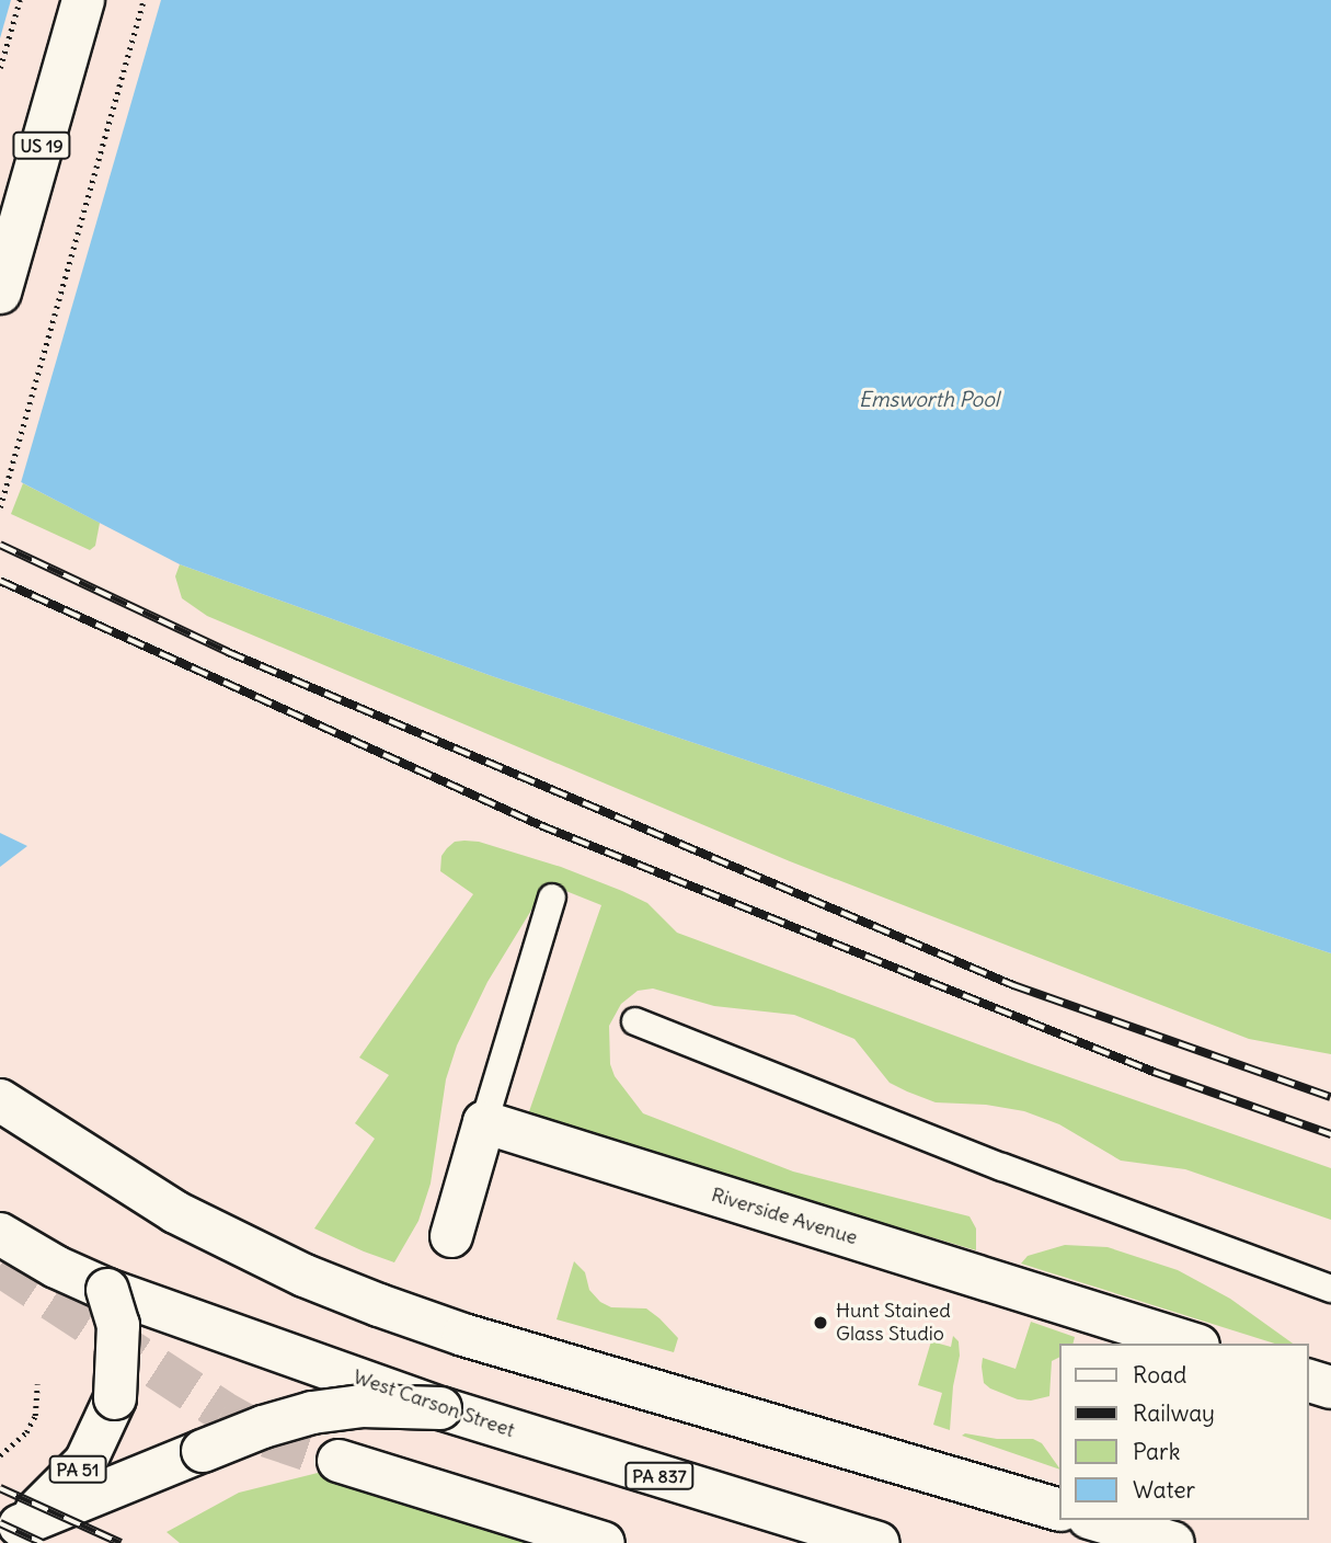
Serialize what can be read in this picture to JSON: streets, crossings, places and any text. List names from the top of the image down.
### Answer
{
  "streets": {
    "main road": [
      "US 19",
      "Riverside Avenue",
      "West Carson Street",
      "PA 51",
      "PA 837"
    ]
  },
  "crossings": [
    ["West Carson Street", "PA 51"],
    ["West Carson Street", "PA 837"],
    ["PA 51", "PA 837"]
  ],
  "water": ["Emsworth Pool"],
  "places": ["Hunt Stained Glass Studio"],
  "legend": [
    "Road",
    "Railway",
    "Park",
    "Water"
  ]
}
